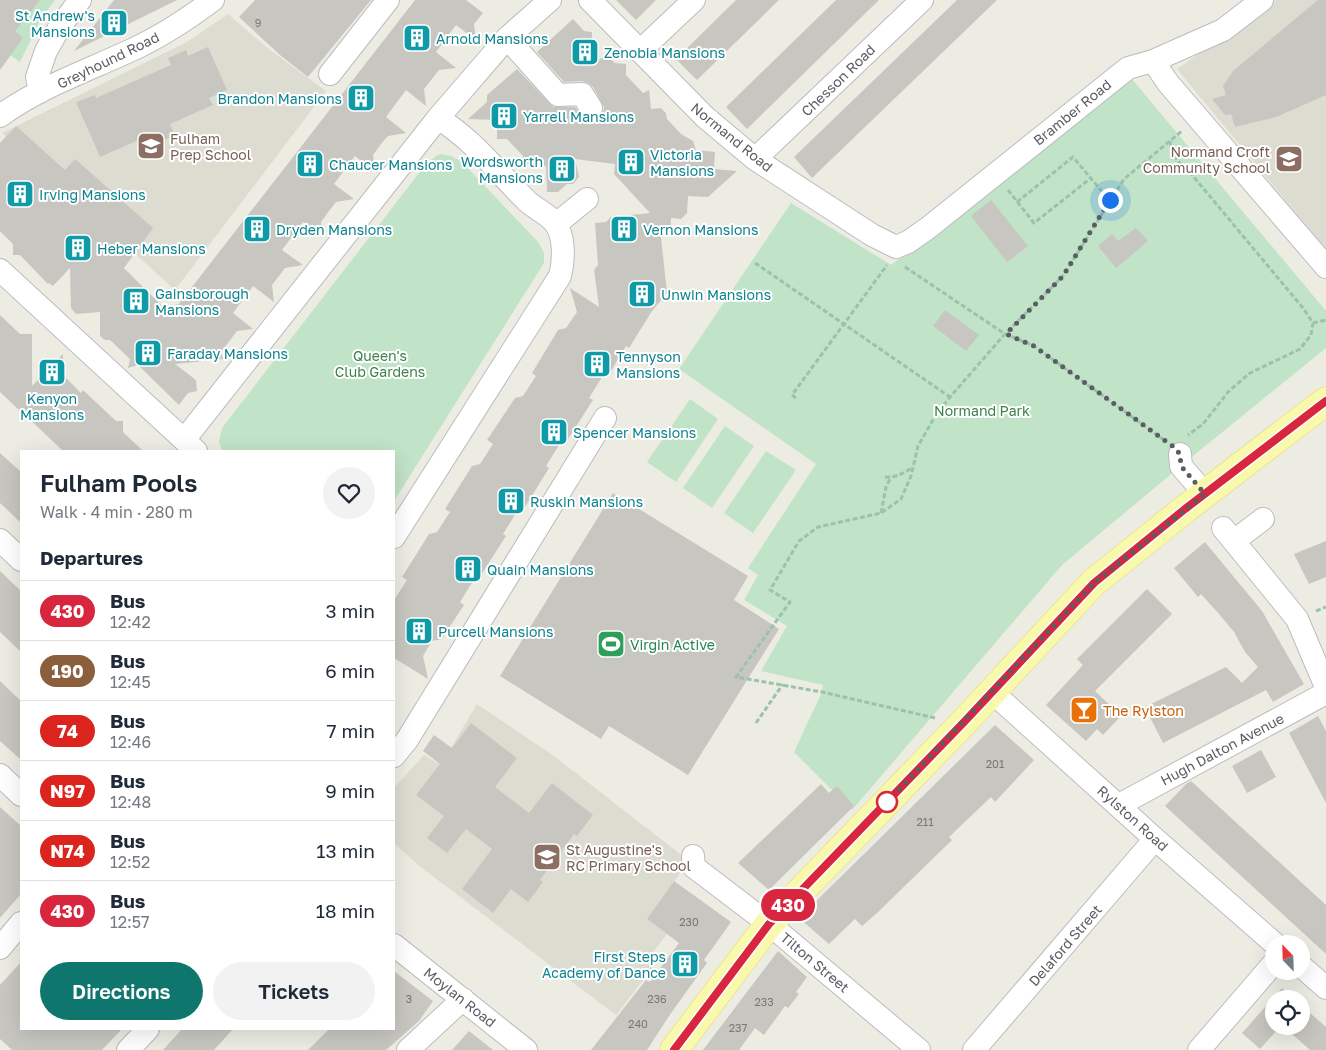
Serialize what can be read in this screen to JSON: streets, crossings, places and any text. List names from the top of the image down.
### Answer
{
  "streets": {
    "street": [
      "Greyhound Road",
      "Chesson Road",
      "Bramber Road",
      "Normand Road",
      "Hugh Dalton Avenue",
      "Rylston Road",
      "Delaford Street",
      "Tilton Street",
      "Moylan Road"
    ]
  },
  "crossings": [
    ["Chesson Road", "Normand Road"],
    ["Bramber Road", "Normand Road"],
    ["Hugh Dalton Avenue", "Rylston Road"],
    ["Rylston Road", "Delaford Street"]
  ],
  "parks": ["Queen's Club Gardens", "Normand Park"],
  "places": {
    "building": [
      "St Andrew's Mansions",
      "Arnold Mansions",
      "Zenobia Mansions",
      "Brandon Mansions",
      "Yarrell Mansions",
      "Victoria Mansions",
      "Chaucer Mansions",
      "Wordsworth Mansions",
      "Irving Mansions",
      "Dryden Mansions",
      "Vernon Mansions",
      "Heber Mansions",
      "Unwin Mansions",
      "Gainsborough Mansions",
      "Faraday Mansions",
      "Tennyson Mansions",
      "Kenyon Mansions",
      "Spencer Mansions",
      "Ruskin Mansions",
      "Quain Mansions",
      "Purcell Mansions",
      "First Steps Academy of Dance"
    ],
    "school or university": ["Fulham Prep School", "Normand Croft Community School", "St Augustine's RC Primary School"],
    "sports": ["Virgin Active"],
    "bar": ["The Rylston"]
  },
  "lines": ["bus line 430"],
  "house_numbers": [
    "9",
    "201",
    "211",
    "230",
    "3",
    "236",
    "233",
    "240",
    "237"
  ],
  "north": "top left",
  "page": {
    "on_map": "430",
    "heading": [
      ["Fulham Pools", "Walk · 4 min · 280 m"],
      "Departures"
    ],
    "list": [
      {
        "mark": "430",
        "name": "Bus",
        "note": "12:42",
        "value": "3 min"
      },
      {
        "mark": "190",
        "name": "Bus",
        "note": "12:45",
        "value": "6 min"
      },
      {
        "mark": "74",
        "name": "Bus",
        "note": "12:46",
        "value": "7 min"
      },
      {
        "mark": "N97",
        "name": "Bus",
        "note": "12:48",
        "value": "9 min"
      },
      {
        "mark": "N74",
        "name": "Bus",
        "note": "12:52",
        "value": "13 min"
      },
      {
        "mark": "430",
        "name": "Bus",
        "note": "12:57",
        "value": "18 min"
      }
    ],
    "buttons": ["Directions", "Tickets"]
  }
}
